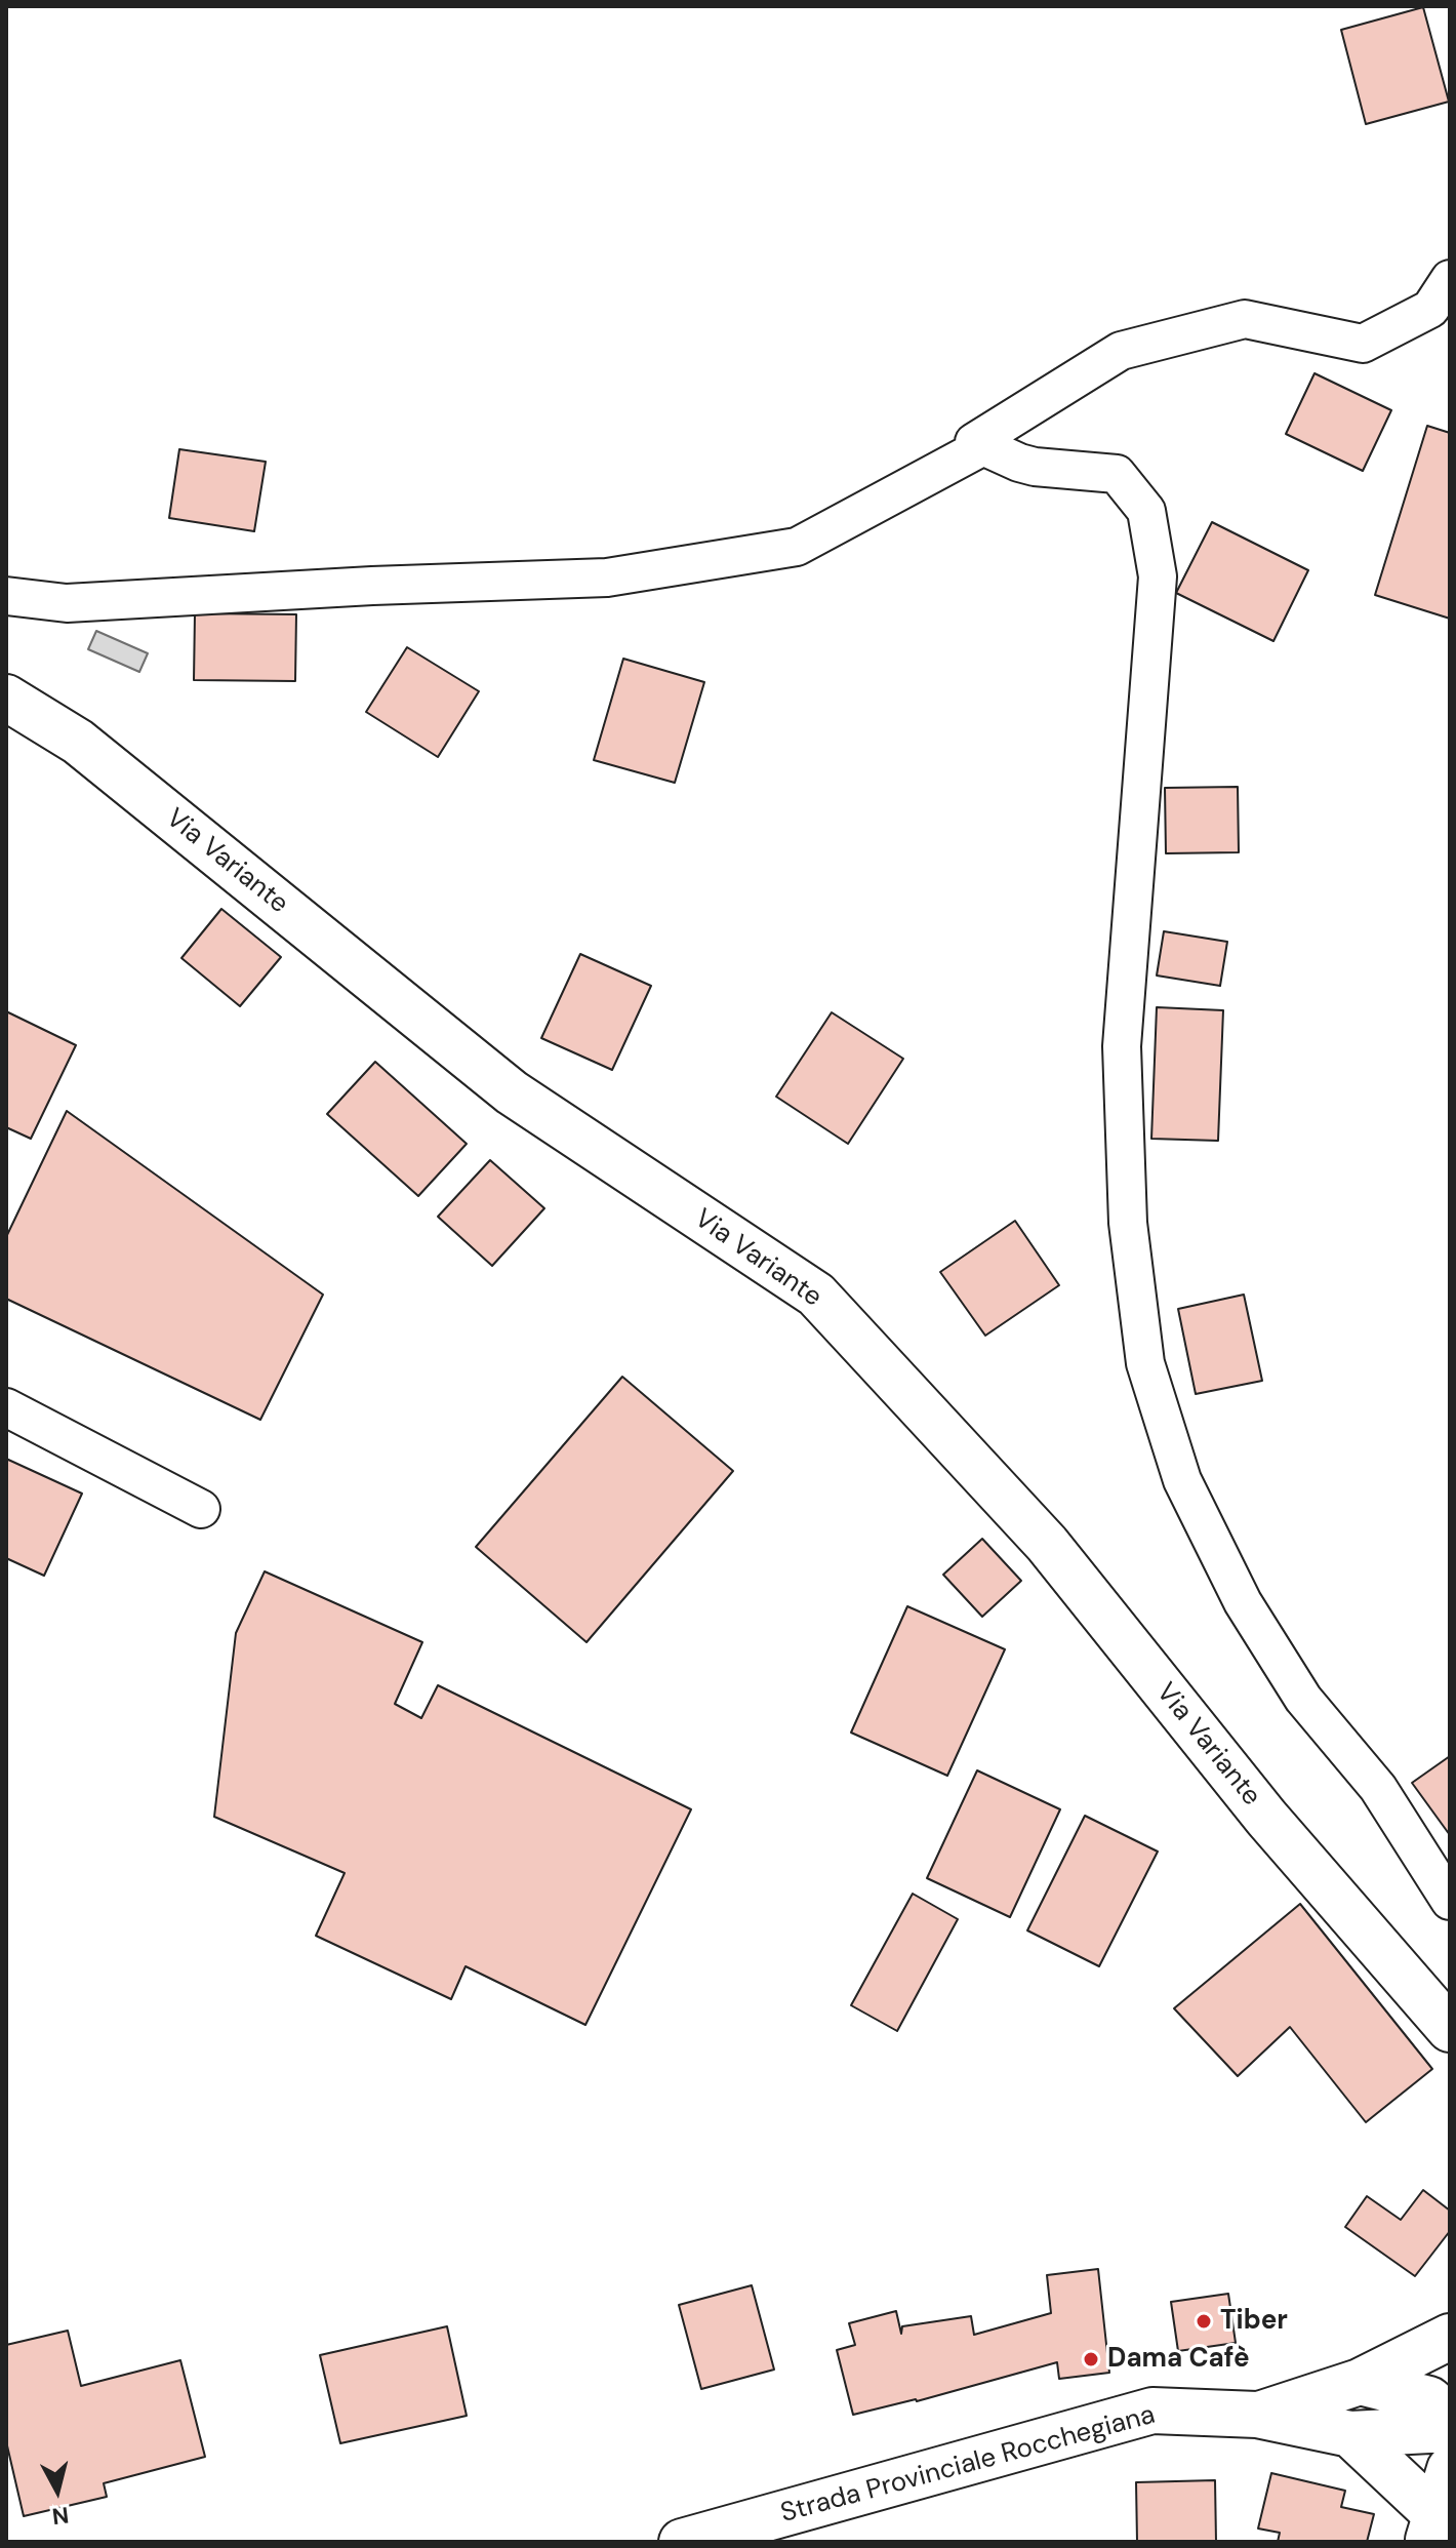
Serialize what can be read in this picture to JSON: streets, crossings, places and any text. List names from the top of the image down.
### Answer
{
  "streets": {
    "street": ["Via Variante", "Strada Provinciale Rocchegiana"]
  },
  "places": ["Tiber", "Dama Cafè"],
  "north": "bottom"
}
